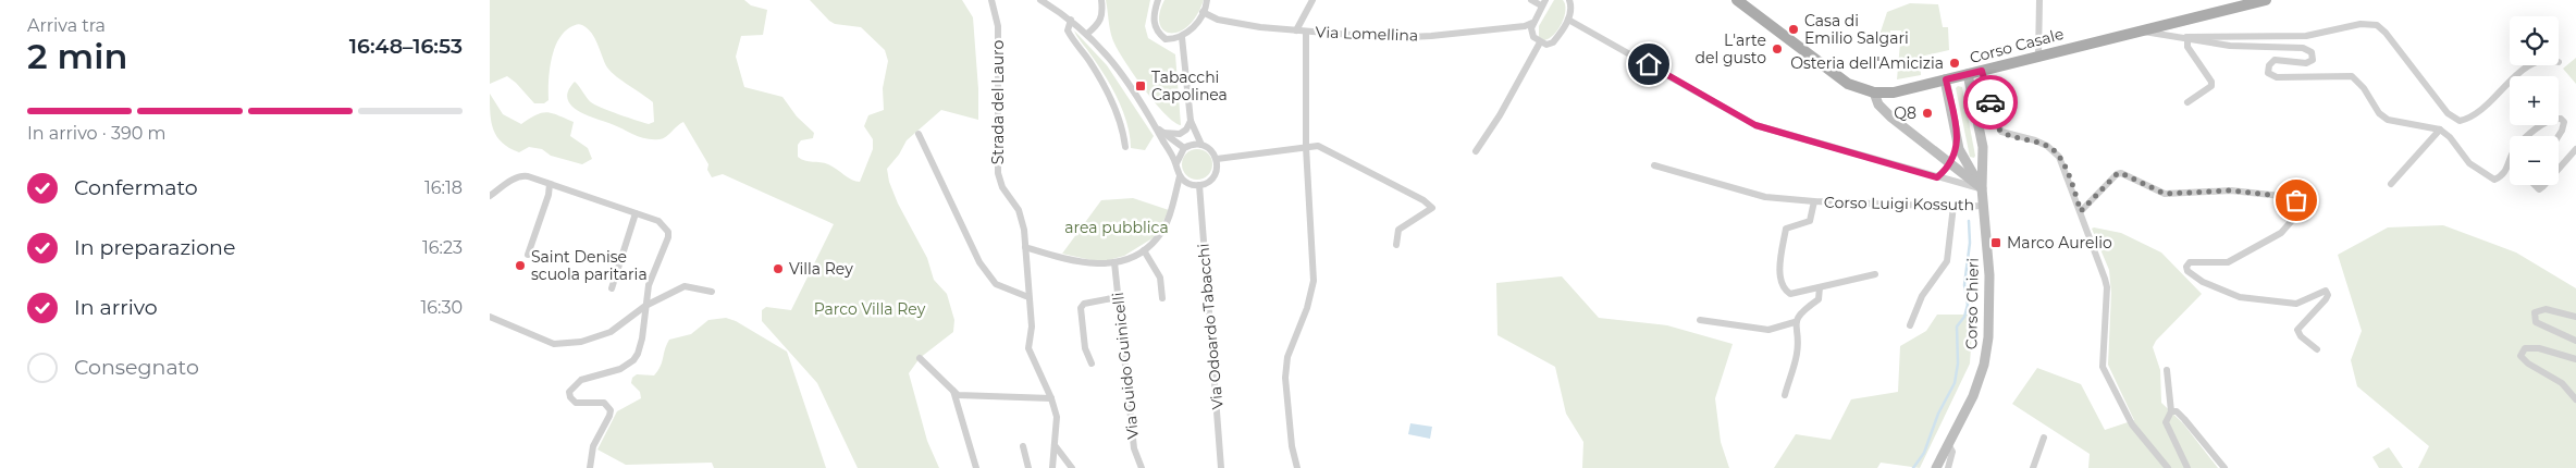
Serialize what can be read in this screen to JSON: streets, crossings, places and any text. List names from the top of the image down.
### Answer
{
  "streets": {
    "main road": ["Corso Casale", "Corso Chieri"],
    "street": [
      "Via Lomellina",
      "Strada del Lauro",
      "Corso Luigi Kossuth",
      "Via Odoardo Tabacchi",
      "Via Guido Guinicelli"
    ]
  },
  "crossings": [
    ["Corso Luigi Kossuth", "Corso Chieri"]
  ],
  "parks": ["area pubblica", "Parco Villa Rey"],
  "places": {
    "other": [
      "Casa di Emilio Salgari",
      "L'arte del gusto",
      "Osteria dell'Amicizia",
      "Q8",
      "Saint Denise scuola paritaria",
      "Villa Rey"
    ],
    "transit": ["Tabacchi Capolinea", "Marco Aurelio"]
  },
  "page": {
    "heading": ["2 min", "Arriva tra", "16:48–16:53"],
    "map_buttons": ["+", "−"],
    "bar": "In arrivo · 390 m",
    "list": [
      ["Confermato", "16:18"],
      ["In preparazione", "16:23"],
      ["In arrivo", "16:30"],
      "Consegnato"
    ]
  }
}
